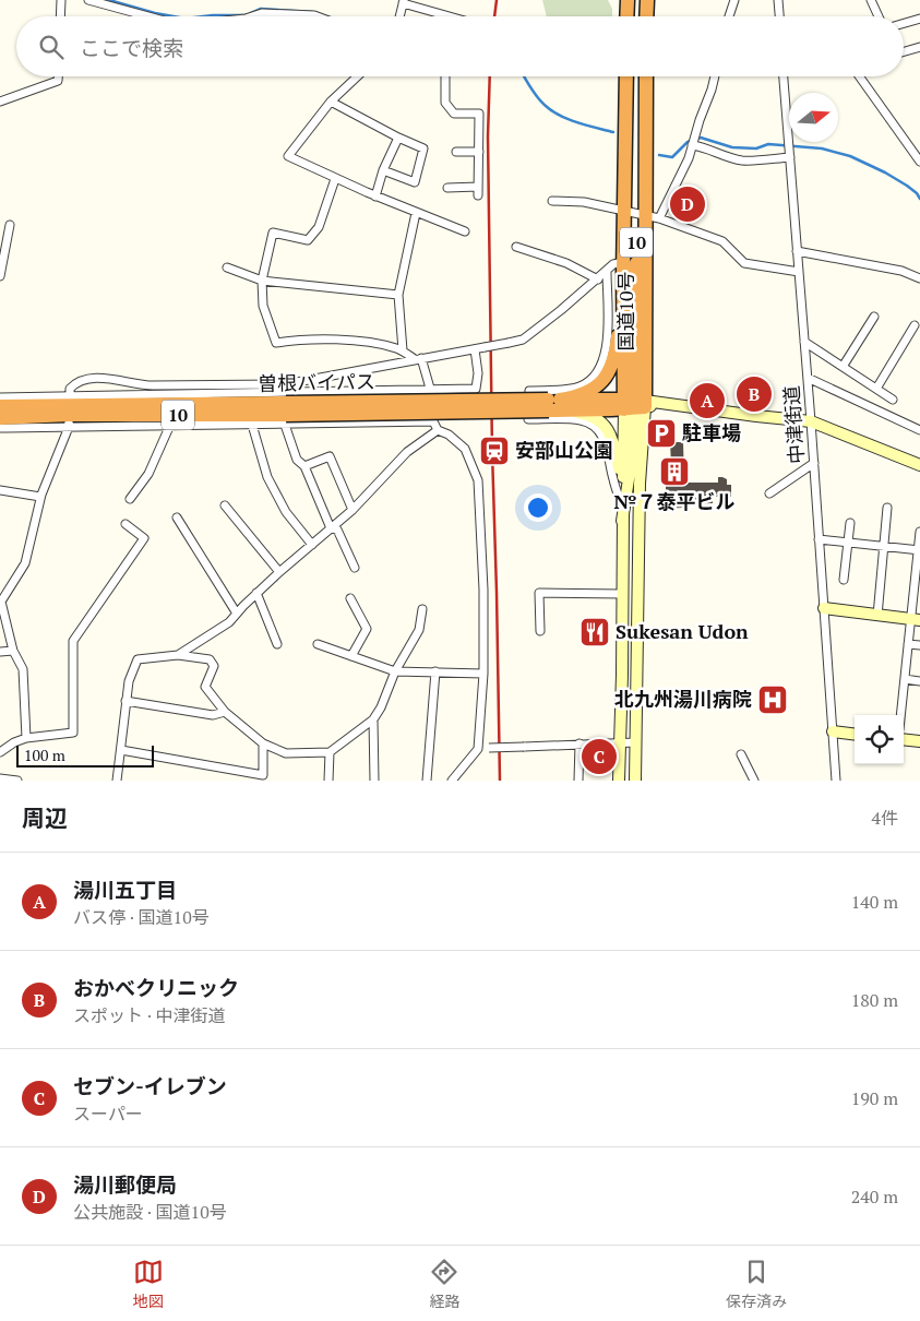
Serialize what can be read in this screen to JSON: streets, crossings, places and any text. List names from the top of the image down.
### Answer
{
  "streets": {
    "highway": ["10", "国道10号", "曽根バイパス"],
    "street": ["中津街道"]
  },
  "crossings": [
    ["10", "国道10号"],
    ["10", "曽根バイパス"],
    ["国道10号", "曽根バイパス"]
  ],
  "places": {
    "parking": ["駐車場"],
    "station": ["安部山公園"],
    "building": ["№７泰平ビル"],
    "restaurant": ["Sukesan Udon"],
    "hospital": ["北九州湯川病院"]
  },
  "scale_bar": "100 m",
  "north": "right",
  "page": {
    "search": "ここで検索",
    "pins": [
      "D",
      "B",
      "A",
      "C"
    ],
    "scale": "100 m",
    "heading": ["周辺", "4件"],
    "list": [
      {
        "mark": "A",
        "name": "湯川五丁目",
        "note": "バス停 · 国道10号",
        "value": "140 m"
      },
      {
        "mark": "B",
        "name": "おかべクリニック",
        "note": "スポット · 中津街道",
        "value": "180 m"
      },
      {
        "mark": "C",
        "name": "セブン-イレブン",
        "note": "スーパー",
        "value": "190 m"
      },
      {
        "mark": "D",
        "name": "湯川郵便局",
        "note": "公共施設 · 国道10号",
        "value": "240 m"
      }
    ],
    "nav": ["地図", "経路", "保存済み"]
  }
}
